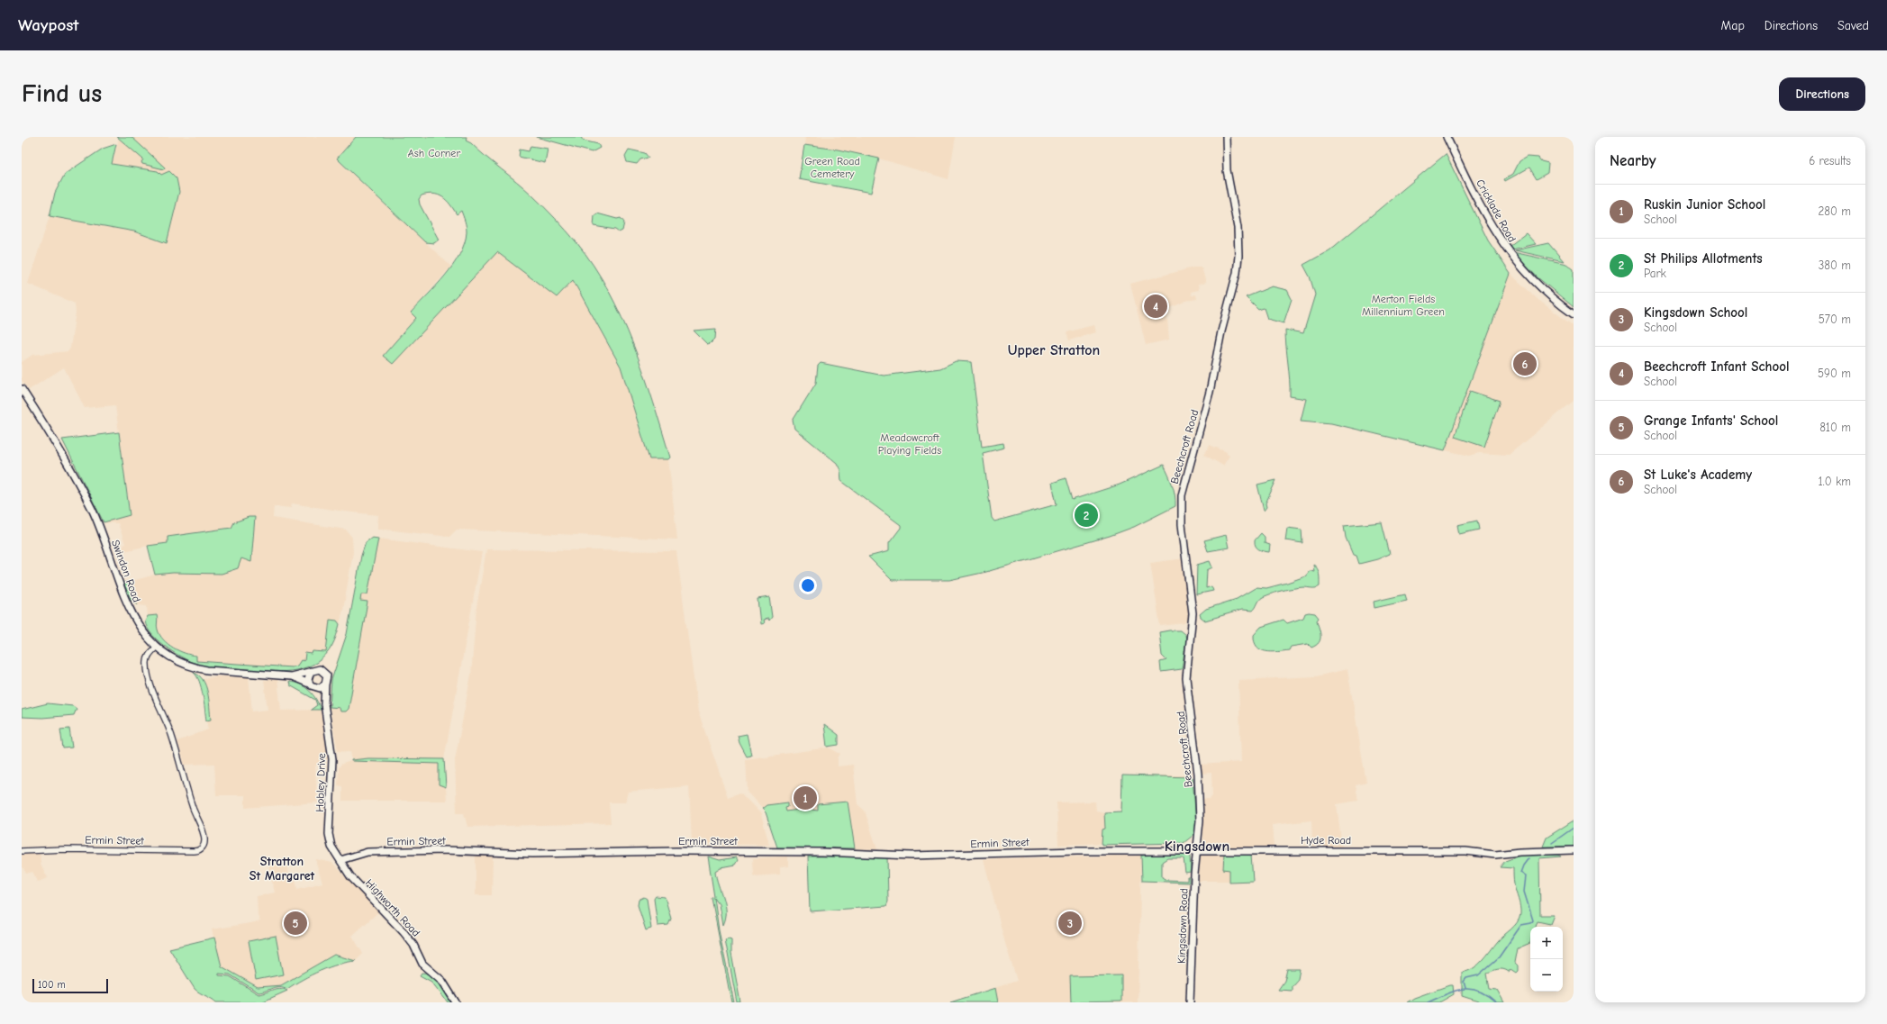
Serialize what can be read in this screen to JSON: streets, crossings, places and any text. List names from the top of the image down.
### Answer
{
  "streets": {
    "main road": [
      "Cricklade Road",
      "Beechcroft Road",
      "Swindon Road",
      "Hobley Drive",
      "Ermin Street",
      "Hyde Road",
      "Highworth Road",
      "Kingsdown Road"
    ]
  },
  "crossings": [
    ["Beechcroft Road", "Hyde Road"],
    ["Beechcroft Road", "Kingsdown Road"],
    ["Swindon Road", "Ermin Street"],
    ["Hobley Drive", "Ermin Street"],
    ["Hobley Drive", "Highworth Road"],
    ["Ermin Street", "Hyde Road"],
    ["Ermin Street", "Highworth Road"],
    ["Hyde Road", "Kingsdown Road"]
  ],
  "districts": ["Upper Stratton", "Kingsdown", "Stratton St Margaret"],
  "parks": [
    "Ash Corner",
    "Green Road Cemetery",
    "Merton Fields Millennium Green",
    "Meadowcroft Playing Fields"
  ],
  "scale_bar": "100 m",
  "page": {
    "header": "Waypost",
    "nav": ["Map", "Directions", "Saved"],
    "buttons": "Directions",
    "title": "Find us",
    "heading": ["Nearby", "6 results"],
    "list": [
      {
        "mark": "1",
        "name": "Ruskin Junior School",
        "note": "School",
        "value": "280 m"
      },
      {
        "mark": "2",
        "name": "St Philips Allotments",
        "note": "Park",
        "value": "380 m"
      },
      {
        "mark": "3",
        "name": "Kingsdown School",
        "note": "School",
        "value": "570 m"
      },
      {
        "mark": "4",
        "name": "Beechcroft Infant School",
        "note": "School",
        "value": "590 m"
      },
      {
        "mark": "5",
        "name": "Grange Infants' School",
        "note": "School",
        "value": "810 m"
      },
      {
        "mark": "6",
        "name": "St Luke's Academy",
        "note": "School",
        "value": "1.0 km"
      }
    ],
    "pins": [
      "4",
      "6",
      "2",
      "1",
      "3",
      "5"
    ],
    "map_buttons": ["+", "−"],
    "scale": "100 m"
  }
}
